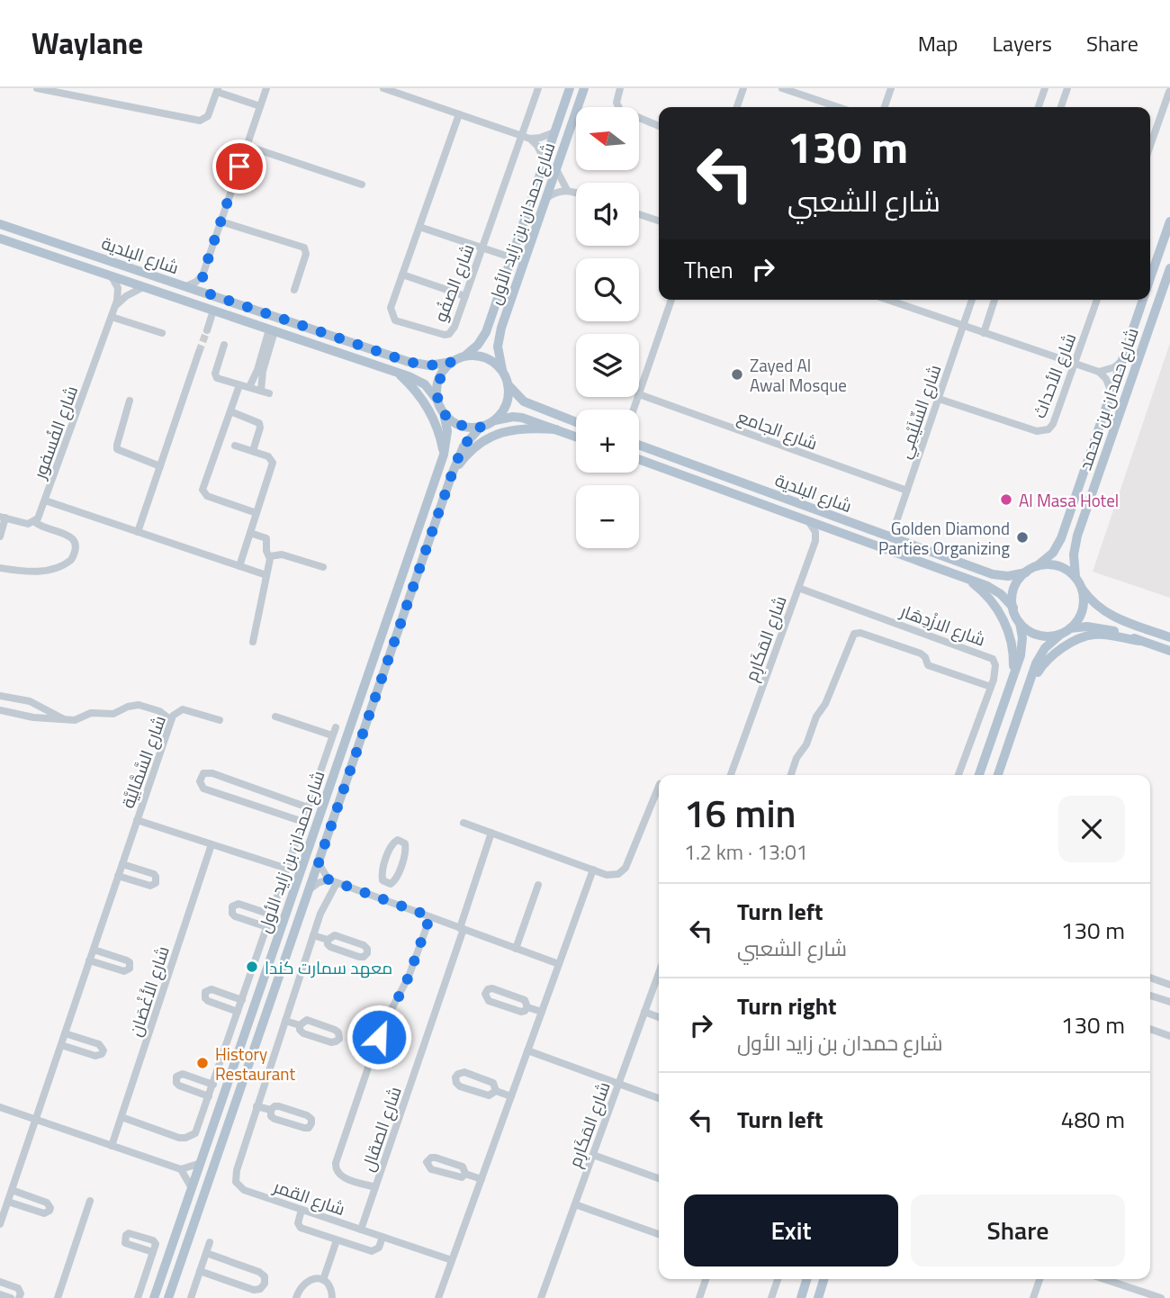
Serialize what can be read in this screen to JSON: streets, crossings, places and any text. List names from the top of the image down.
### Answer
{
  "streets": {
    "main road": ["شارع حمدان بن زايد الأول", "شارع البلدية", "شارع حمدان بن محمد"],
    "street": [
      "شارع الصفُو",
      "شارع الأحداث",
      "شارع السِّلَيْمِي",
      "شارع الجامع",
      "شارع الفُسفور",
      "شارع الازْدِهَار",
      "شارع المَكَارِم",
      "شارع السَّمَّالِيَّة",
      "شارع الأَغْصَان",
      "شارع الصقال",
      "شارع القمر"
    ]
  },
  "crossings": [
    ["شارع حمدان بن زايد الأول", "شارع البلدية"],
    ["شارع البلدية", "شارع حمدان بن محمد"],
    ["شارع البلدية", "شارع السِّلَيْمِي"],
    ["شارع البلدية", "شارع الفُسفور"],
    ["شارع الأحداث", "شارع السِّلَيْمِي"],
    ["شارع السِّلَيْمِي", "شارع الجامع"],
    ["شارع الازْدِهَار", "شارع المَكَارِم"],
    ["شارع الصقال", "شارع القمر"]
  ],
  "places": [
    "Zayed Al Awal Mosque",
    "Al Masa Hotel",
    "Golden Diamond Parties Organizing",
    "معهد سمارت كندا",
    "History Restaurant"
  ],
  "north": "left",
  "page": {
    "header": "Waylane",
    "nav": ["Map", "Layers", "Share"],
    "map_buttons": ["+", "−"],
    "turn": ["130 m", "شارع الشعبي"],
    "then": "Then",
    "heading": ["16 min", "1.2 km · 13:01"],
    "list": [
      {
        "name": "Turn left",
        "note": "شارع الشعبي",
        "value": "130 m"
      },
      {
        "name": "Turn right",
        "note": "شارع حمدان بن زايد الأول",
        "value": "130 m"
      },
      {
        "name": "Turn left",
        "value": "480 m"
      }
    ],
    "buttons": ["Exit", "Share"]
  }
}
